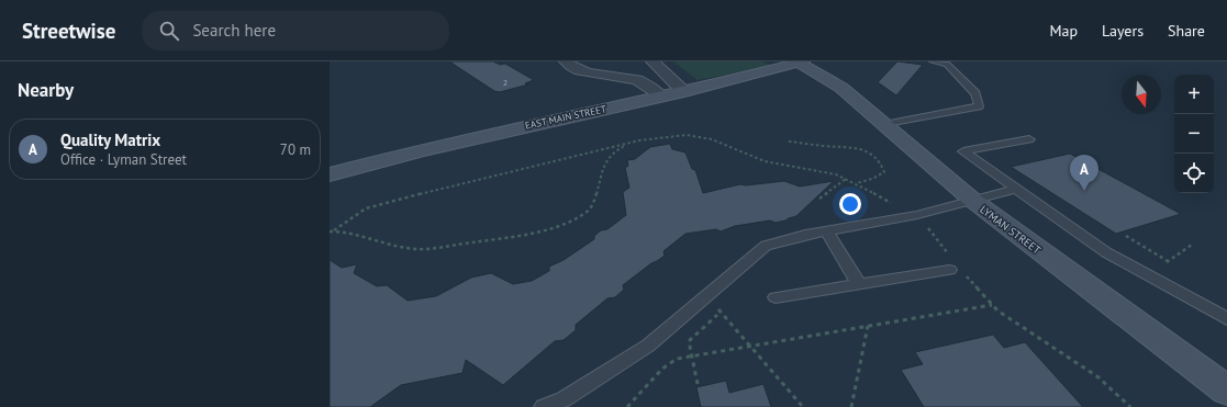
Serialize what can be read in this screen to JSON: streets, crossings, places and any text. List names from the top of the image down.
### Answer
{
  "streets": {
    "street": ["EAST MAIN STREET", "LYMAN STREET"]
  },
  "crossings": [
    ["EAST MAIN STREET", "LYMAN STREET"]
  ],
  "house_numbers": ["2"],
  "north": "bottom",
  "page": {
    "header": "Streetwise",
    "search": "Search here",
    "nav": ["Map", "Layers", "Share"],
    "heading": "Nearby",
    "map_buttons": ["+", "−"],
    "list": [
      {
        "mark": "A",
        "name": "Quality Matrix",
        "note": "Office · Lyman Street",
        "value": "70 m"
      }
    ],
    "pins": "A"
  }
}
